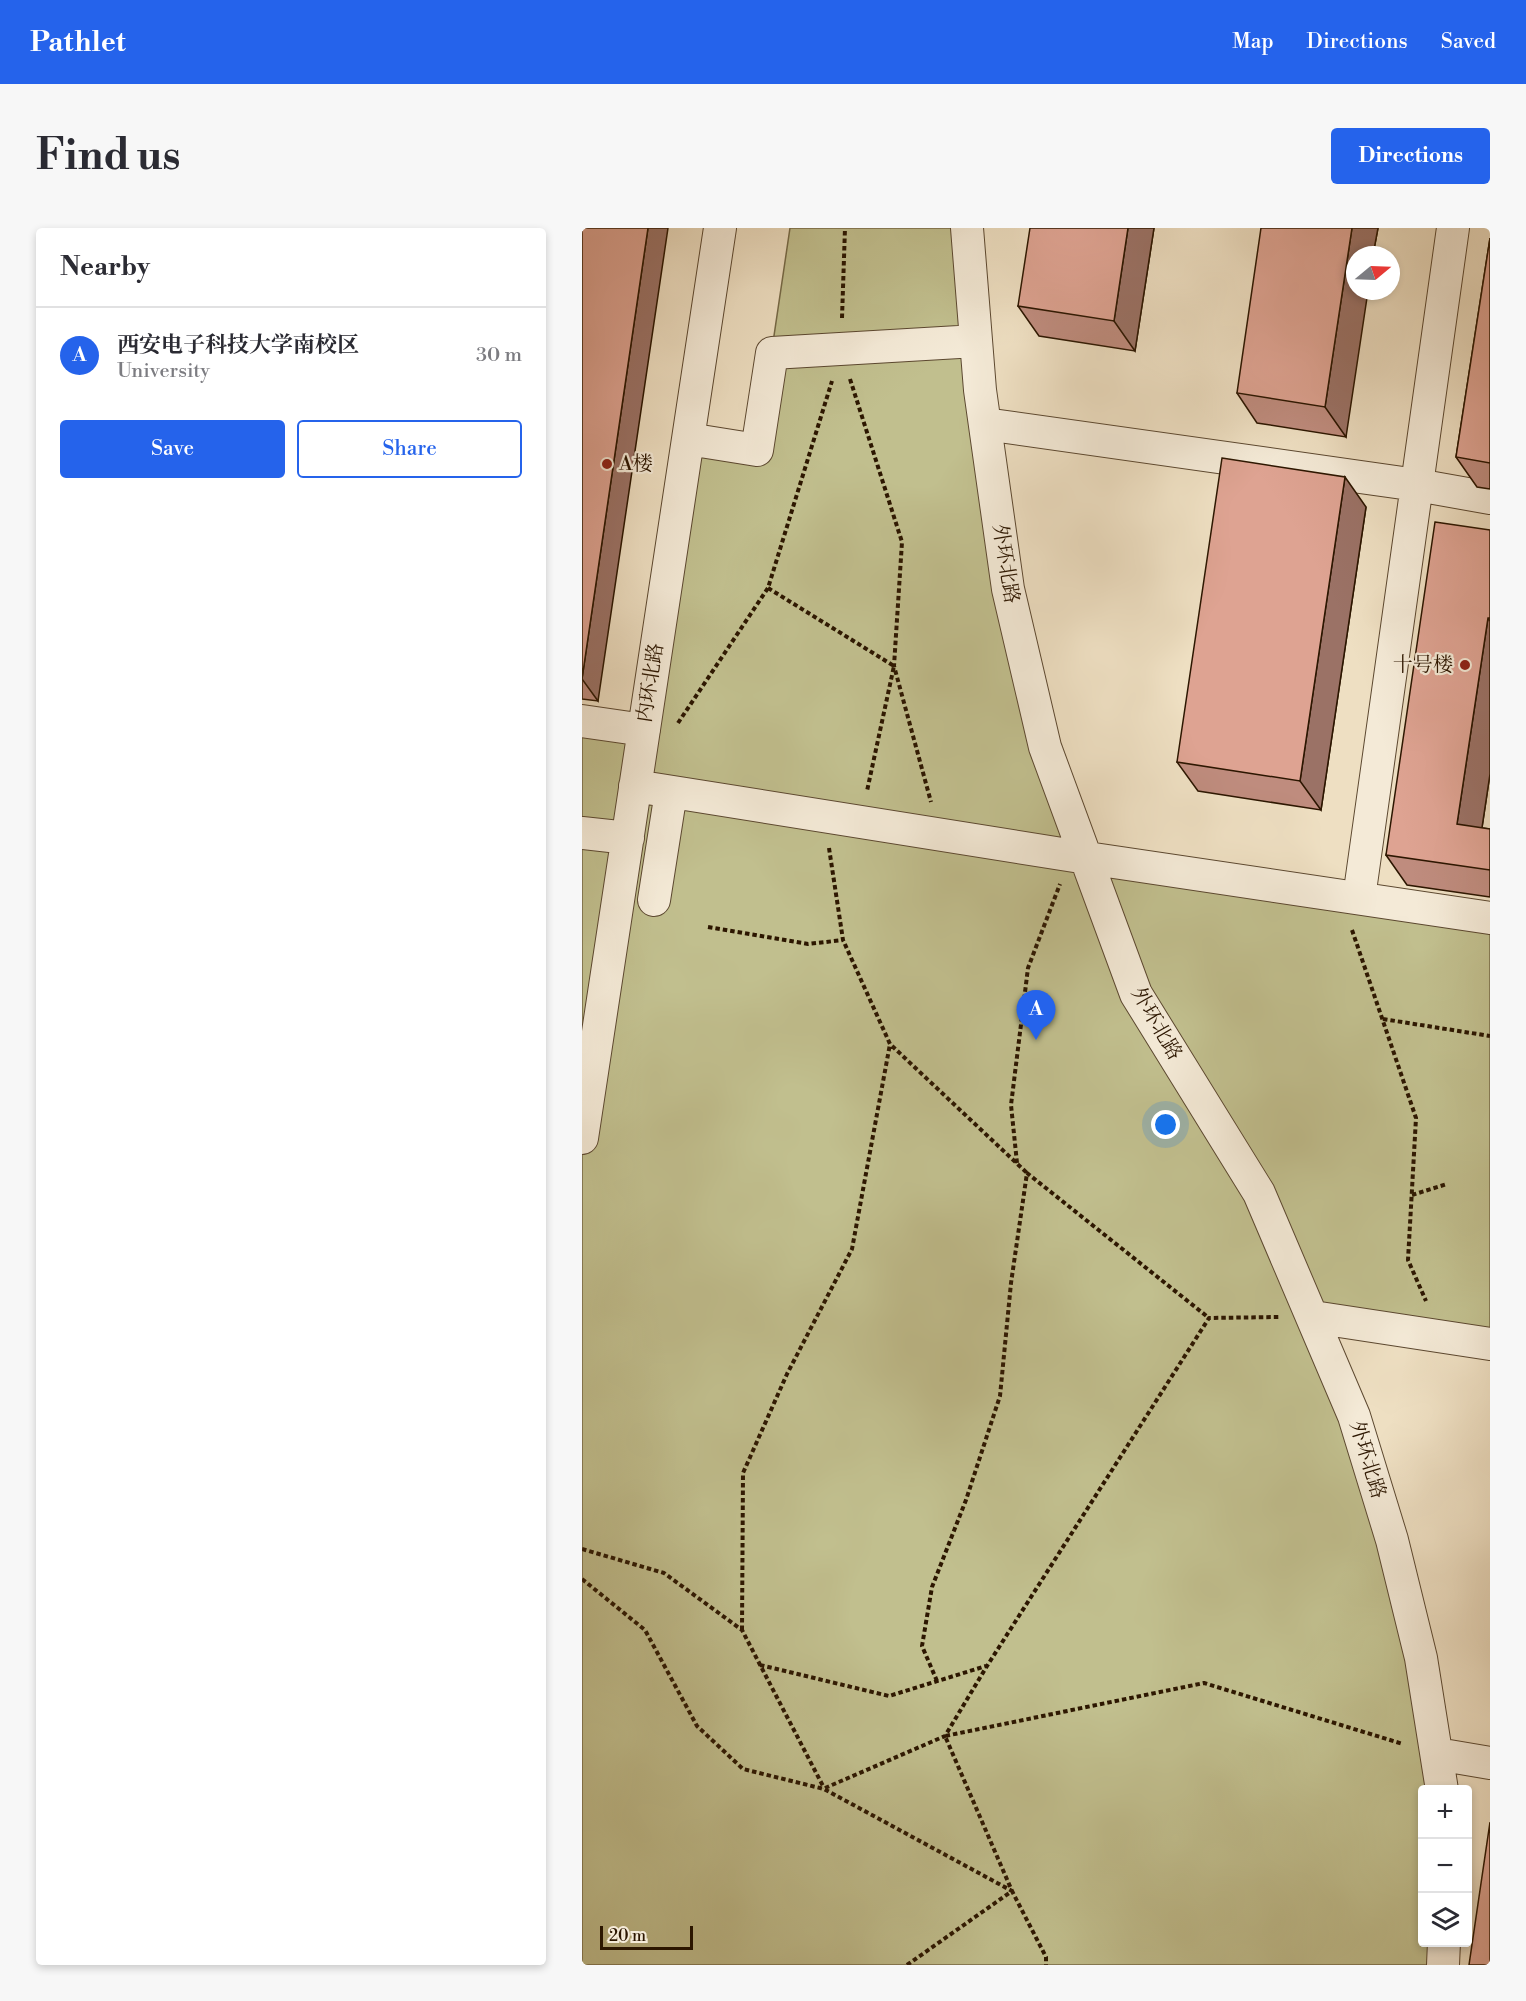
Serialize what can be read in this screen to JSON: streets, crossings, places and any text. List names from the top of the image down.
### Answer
{
  "streets": {
    "lane": ["外环北路", "内环北路"]
  },
  "places": ["A楼", "十号楼"],
  "scale_bar": "20 m",
  "north": "right",
  "page": {
    "header": "Pathlet",
    "nav": ["Map", "Directions", "Saved"],
    "buttons": [
      "Directions",
      ["Save", "Share"]
    ],
    "title": "Find us",
    "heading": "Nearby",
    "list": [
      {
        "mark": "A",
        "name": "西安电子科技大学南校区",
        "note": "University",
        "value": "30 m"
      }
    ],
    "pins": "A",
    "map_buttons": ["+", "−"],
    "scale": "20 m"
  }
}
